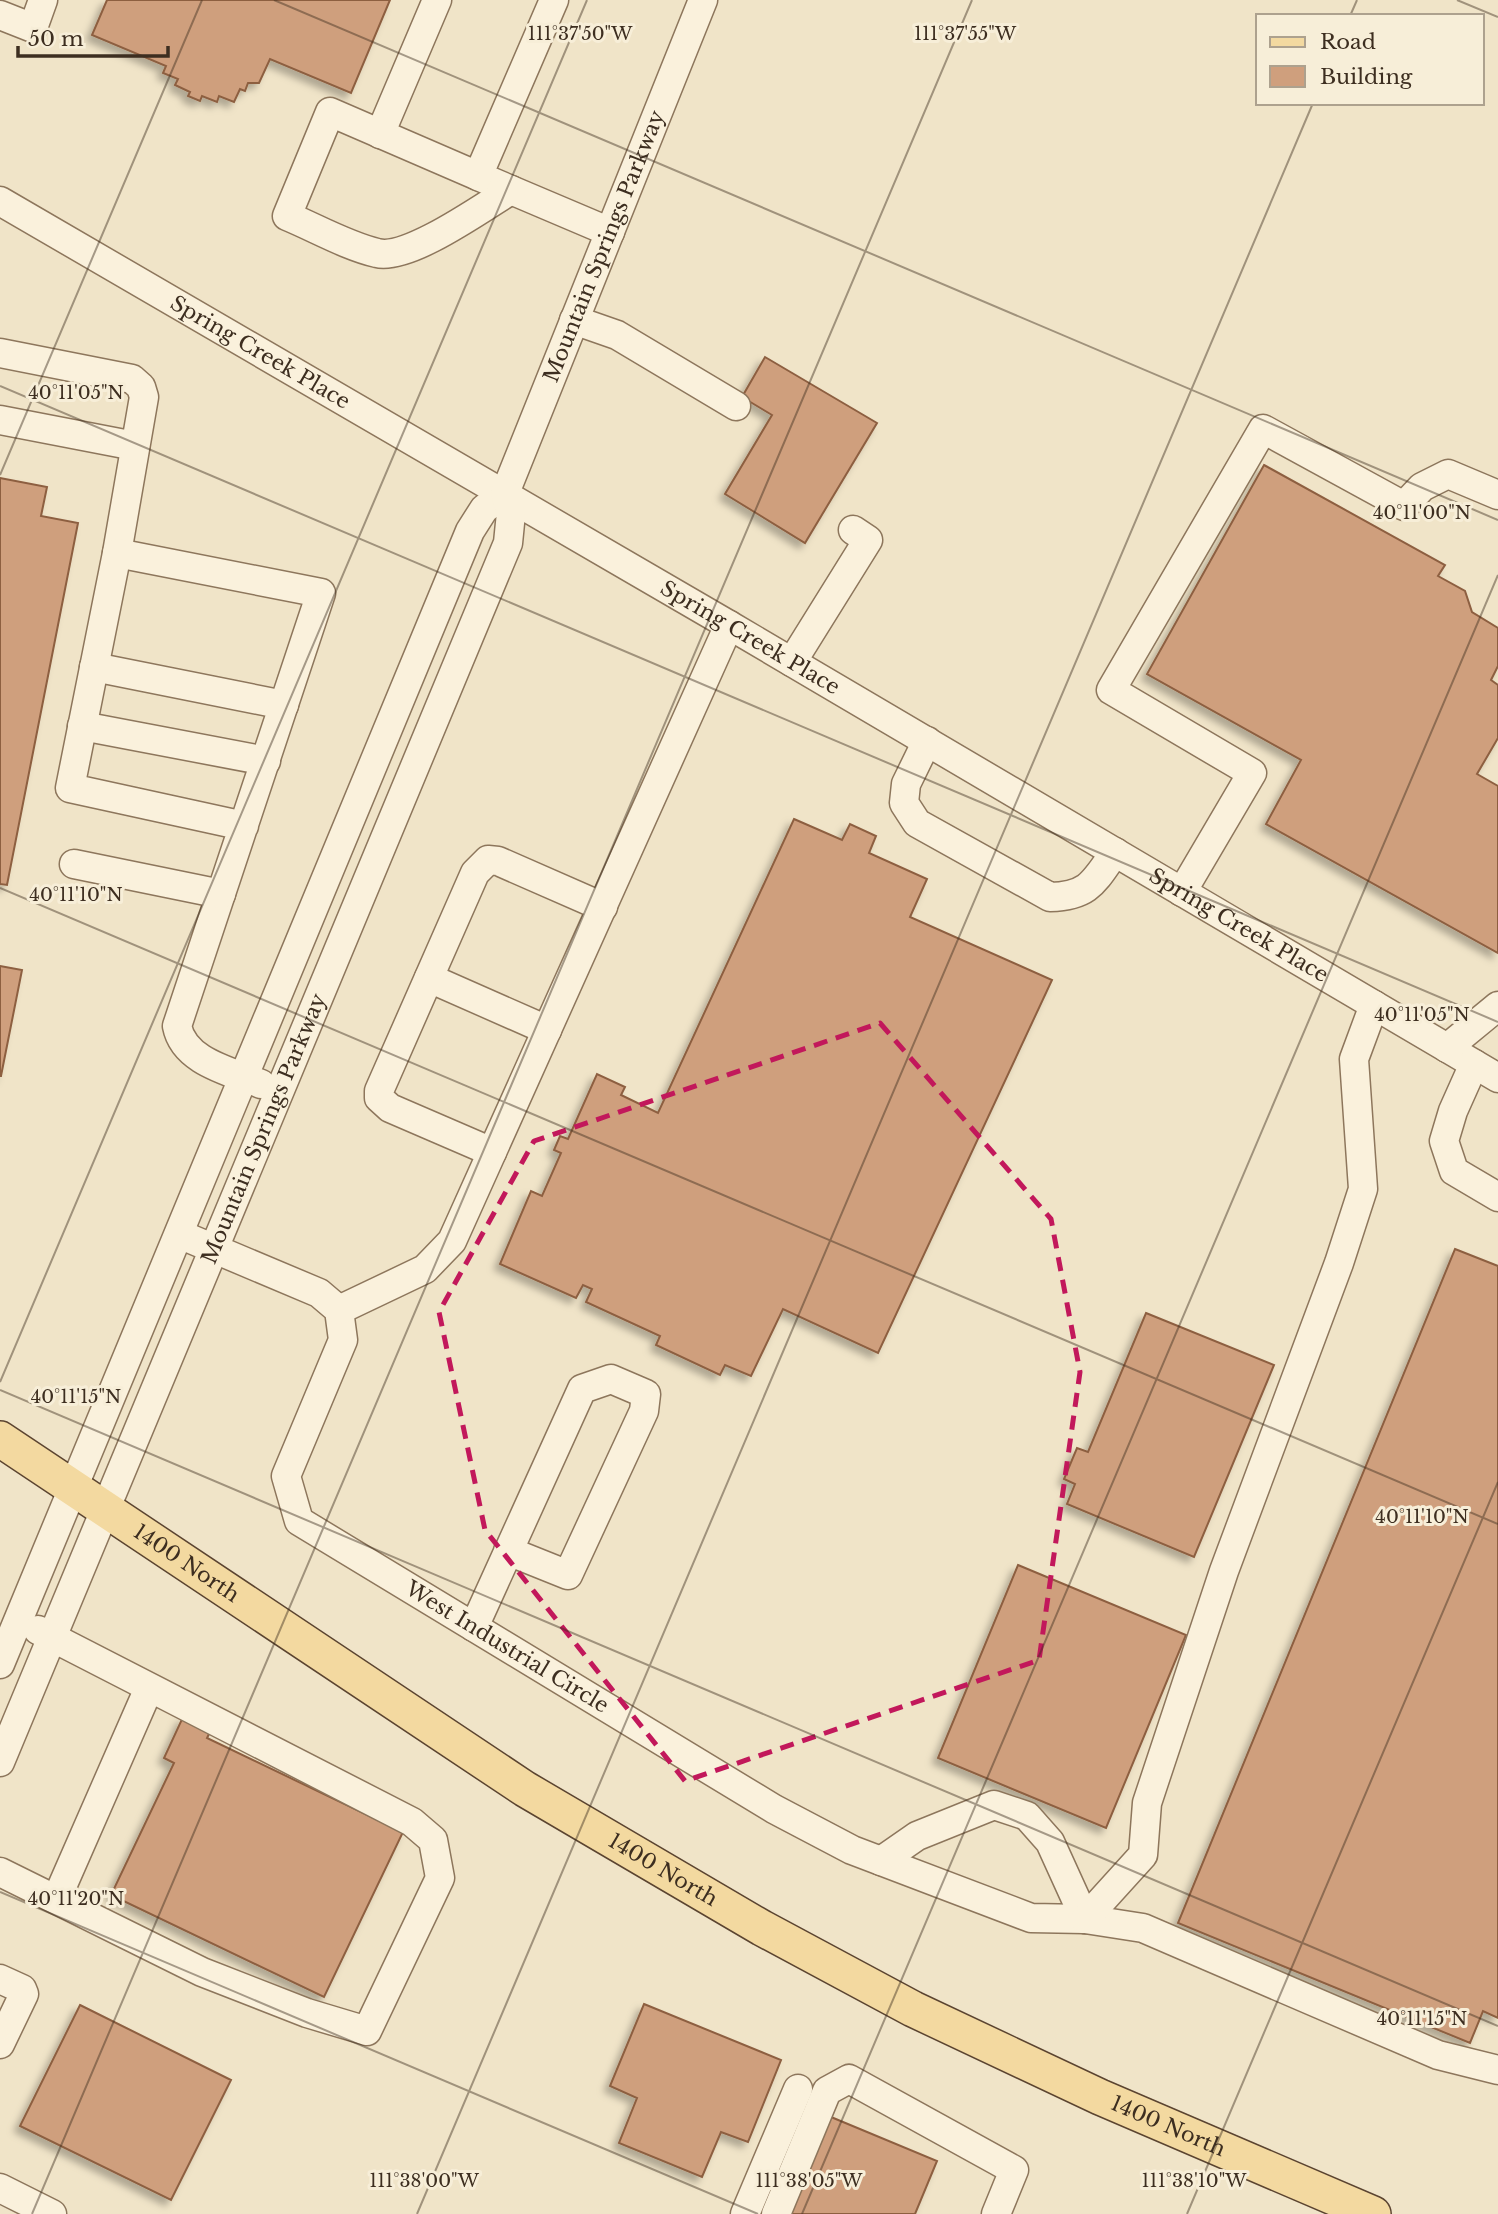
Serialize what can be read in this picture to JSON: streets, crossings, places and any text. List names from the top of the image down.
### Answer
{
  "streets": {
    "main road": ["1400 North"],
    "street": ["Mountain Springs Parkway", "Spring Creek Place", "West Industrial Circle"]
  },
  "crossings": [
    ["Mountain Springs Parkway", "Spring Creek Place"],
    ["Mountain Springs Parkway", "1400 North"]
  ],
  "legend": ["Road", "Building"],
  "scale_bar": "50 m",
  "coordinates": [
    "111°37'55\"W",
    "111°37'50\"W",
    "40°11'05\"N",
    "40°11'00\"N",
    "40°11'10\"N",
    "40°11'15\"N",
    "40°11'20\"N",
    "111°38'00\"W",
    "111°38'05\"W",
    "111°38'10\"W"
  ]
}
